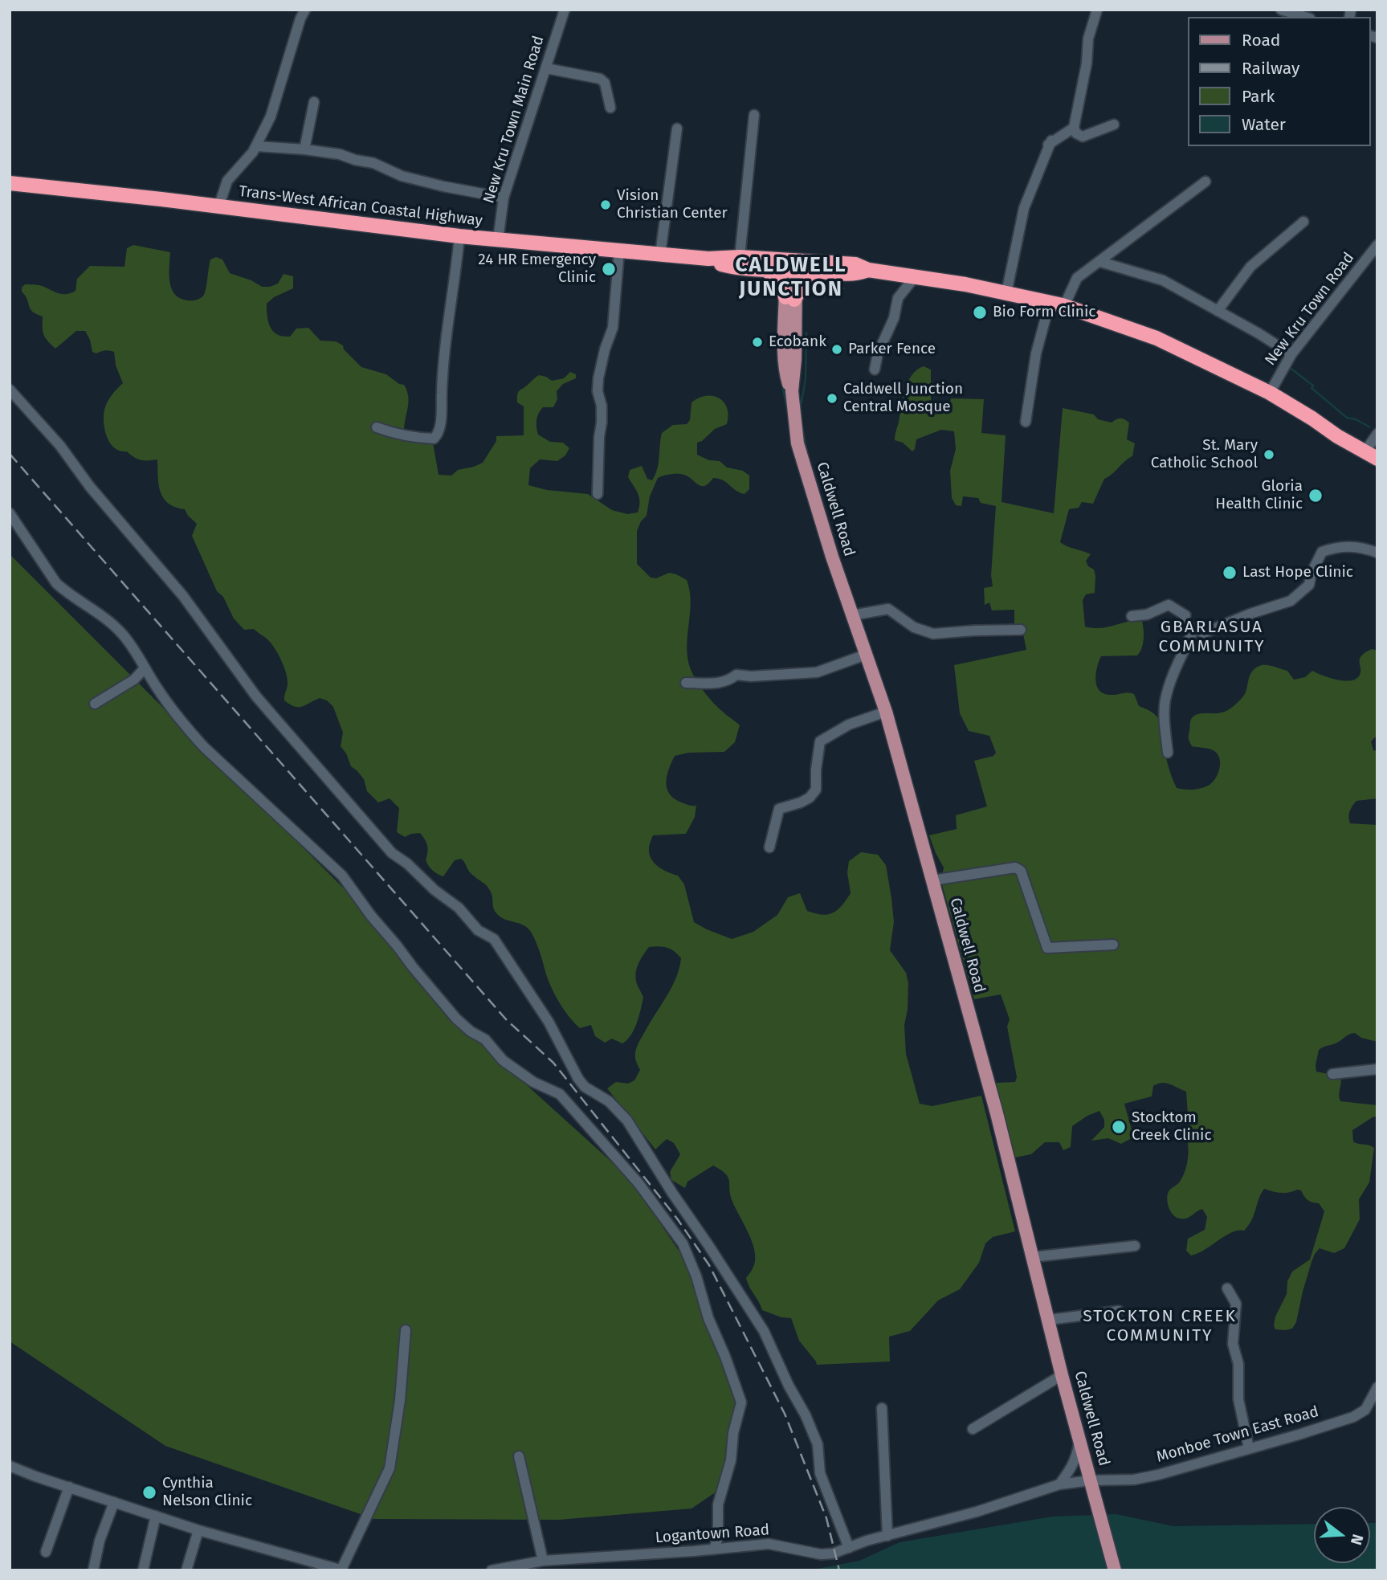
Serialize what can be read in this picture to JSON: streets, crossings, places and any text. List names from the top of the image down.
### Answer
{
  "streets": {
    "highway": ["Trans-West African Coastal Highway"],
    "main road": ["Caldwell Road"],
    "street": [
      "New Kru Town Main Road",
      "New Kru Town Road",
      "Monboe Town East Road",
      "Logantown Road"
    ]
  },
  "crossings": [
    ["New Kru Town Main Road", "Trans-West African Coastal Highway"],
    ["Trans-West African Coastal Highway", "New Kru Town Road"],
    ["Trans-West African Coastal Highway", "Caldwell Road"],
    ["Caldwell Road", "Monboe Town East Road"],
    ["Caldwell Road", "Logantown Road"],
    ["Monboe Town East Road", "Logantown Road"]
  ],
  "districts": ["CALDWELL JUNCTION", "GBARLASUA COMMUNITY", "STOCKTON CREEK COMMUNITY"],
  "places": [
    "Vision Christian Center",
    "24 HR Emergency Clinic",
    "Bio Form Clinic",
    "Ecobank",
    "Parker Fence",
    "Caldwell Junction Central Mosque",
    "St. Mary Catholic School",
    "Gloria Health Clinic",
    "Last Hope Clinic",
    "Stocktom Creek Clinic",
    "Cynthia Nelson Clinic"
  ],
  "legend": [
    "Road",
    "Railway",
    "Park",
    "Water"
  ],
  "north": "right"
}
